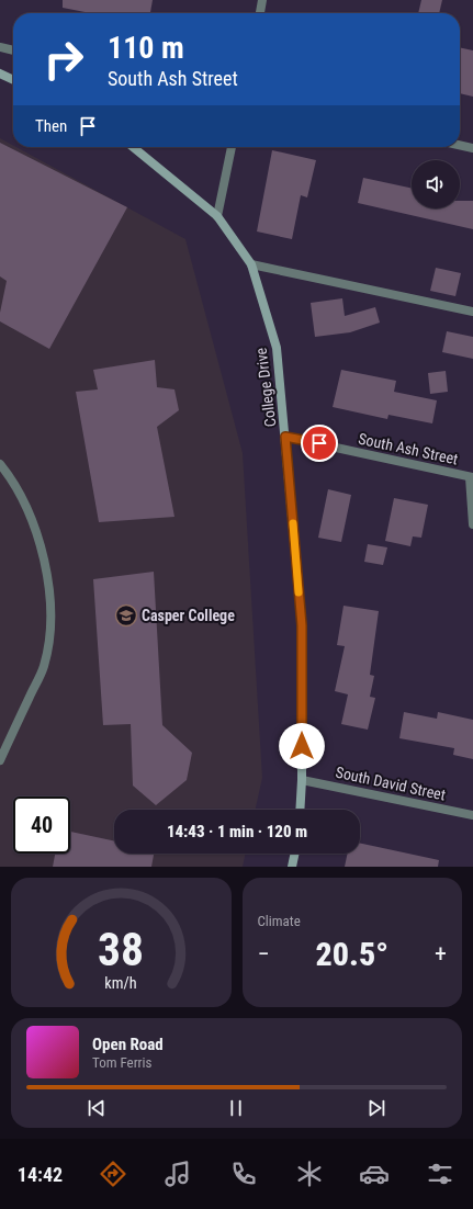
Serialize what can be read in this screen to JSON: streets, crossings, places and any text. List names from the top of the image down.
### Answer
{
  "streets": {
    "street": ["College Drive", "South Ash Street", "South David Street"]
  },
  "crossings": [
    ["College Drive", "South Ash Street"],
    ["College Drive", "South David Street"]
  ],
  "places": {
    "school or university": ["Casper College"]
  },
  "page": {
    "turn": ["110 m", "South Ash Street"],
    "then": "Then",
    "limit": "40",
    "trip": "14:43 · 1 min · 120 m",
    "tile": "Climate",
    "heat": ["−", "20.5°", "+"],
    "song": ["Open Road", "Tom Ferris"],
    "tabs": "14:42",
    "gauge": ["38", "km/h"]
  }
}
